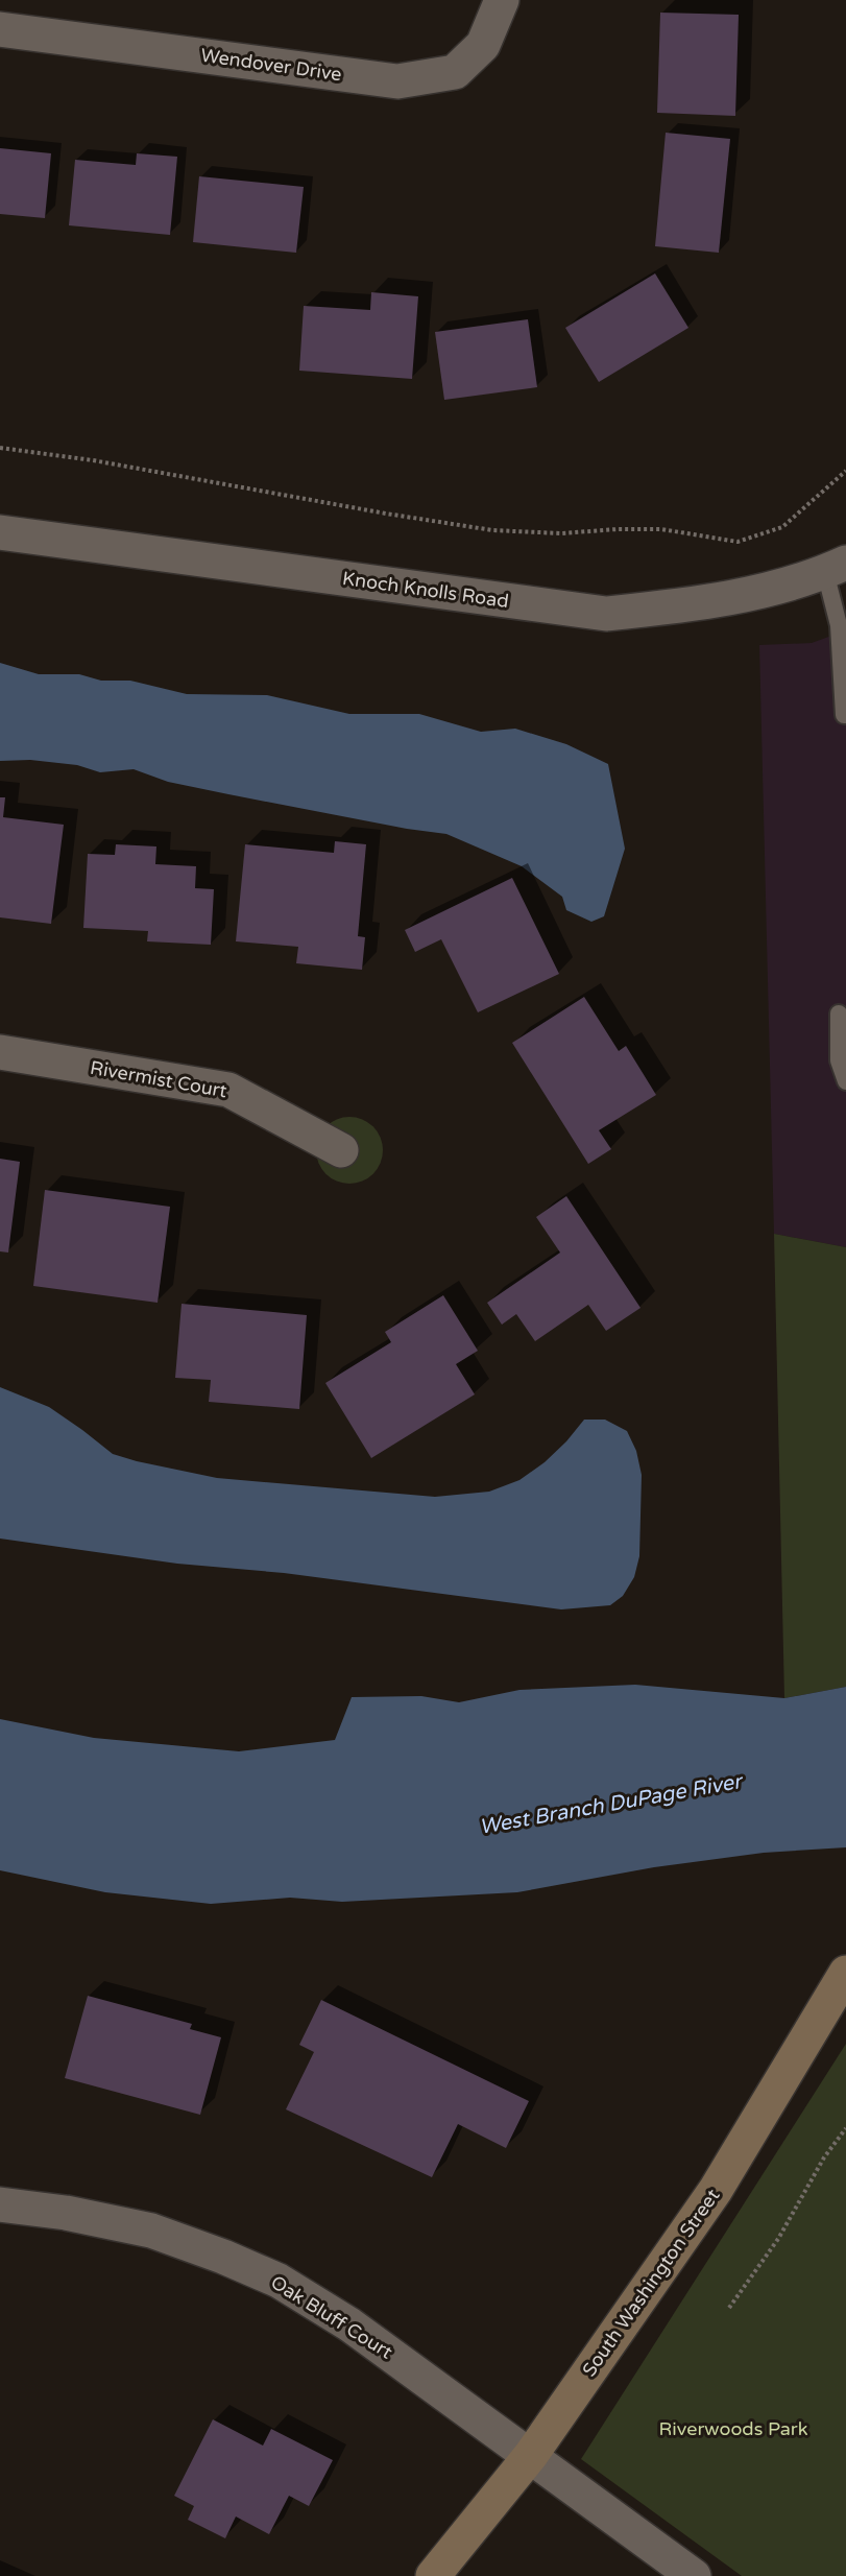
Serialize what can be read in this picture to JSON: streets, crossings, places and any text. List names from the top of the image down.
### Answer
{
  "streets": {
    "main road": ["South Washington Street"],
    "street": [
      "Wendover Drive",
      "Knoch Knolls Road",
      "Rivermist Court",
      "Oak Bluff Court"
    ]
  },
  "crossings": [
    ["South Washington Street", "Oak Bluff Court"]
  ],
  "water": ["West Branch DuPage River"],
  "parks": ["Riverwoods Park"]
}
